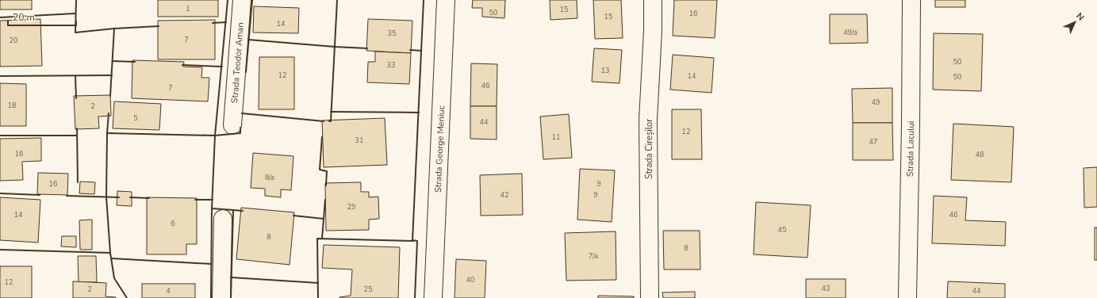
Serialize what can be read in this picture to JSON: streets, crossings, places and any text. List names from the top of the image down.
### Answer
{
  "streets": {
    "street": [
      "Strada Teodor Aman",
      "Strada George Meniuc",
      "Strada Cireșilor",
      "Strada Lacului"
    ]
  },
  "house_numbers": [
    "1",
    "15",
    "50",
    "16",
    "15",
    "14",
    "49/a",
    "35",
    "7",
    "20",
    "50",
    "33",
    "13",
    "12",
    "14",
    "50",
    "46",
    "7",
    "49",
    "18",
    "2",
    "5",
    "44",
    "12",
    "11",
    "31",
    "47",
    "16",
    "48",
    "8/a",
    "16",
    "9",
    "42",
    "9",
    "29",
    "14",
    "46",
    "6",
    "45",
    "8",
    "8",
    "7/a",
    "40",
    "12",
    "43",
    "2",
    "25",
    "4",
    "44"
  ],
  "scale_bar": "20 m",
  "north": "top right"
}
